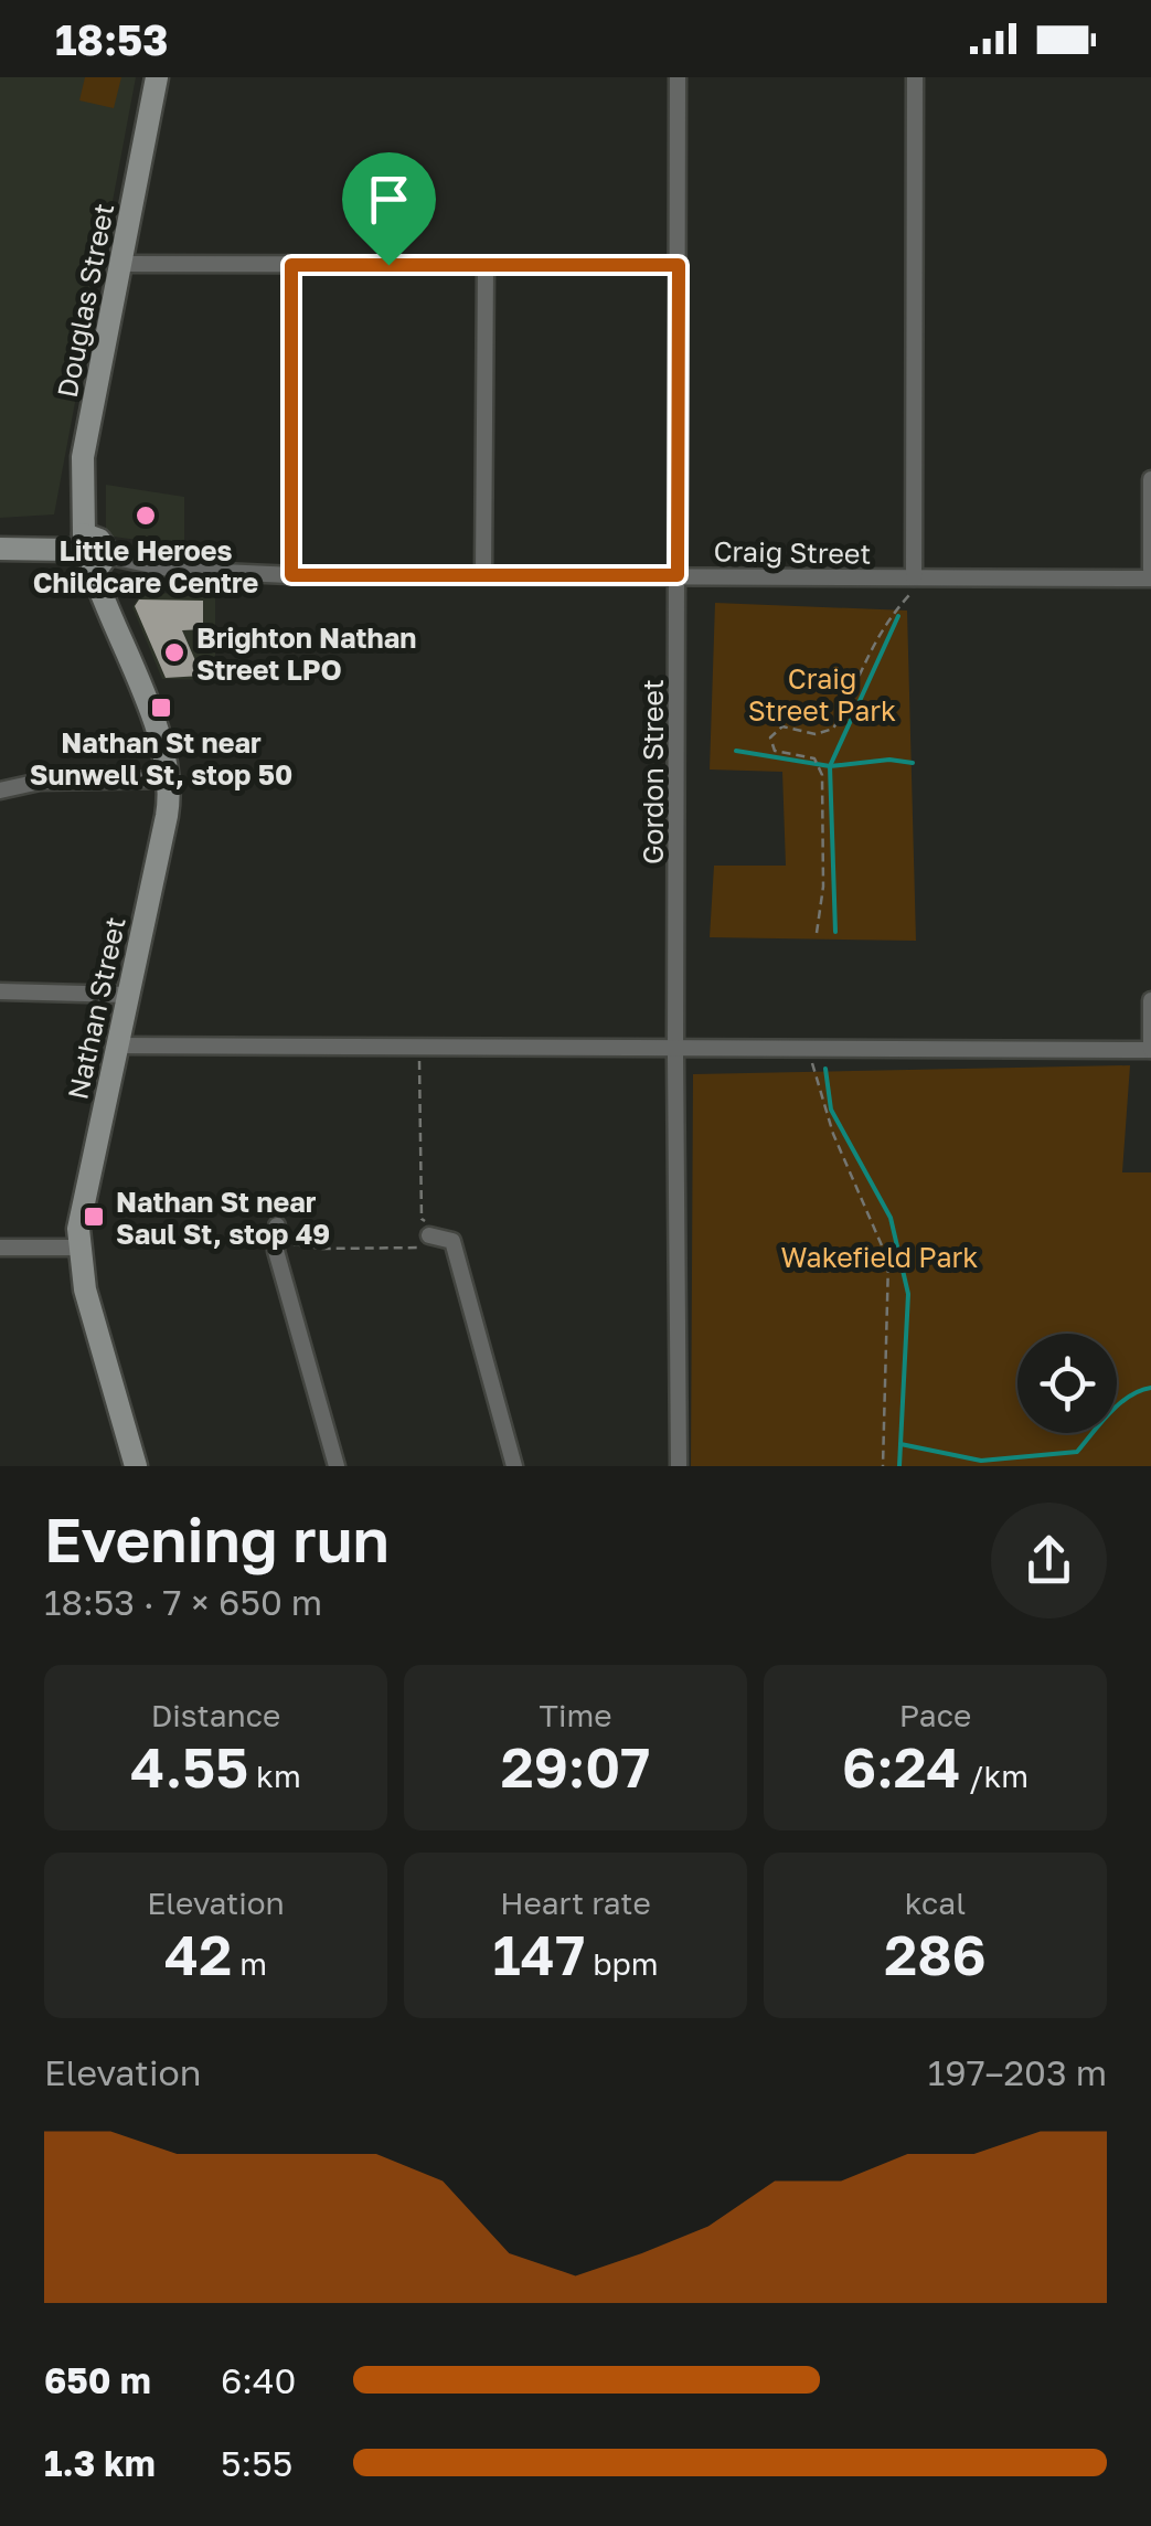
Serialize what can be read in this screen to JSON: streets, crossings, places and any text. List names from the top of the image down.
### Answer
{
  "streets": {
    "street": [
      "Douglas Street",
      "Craig Street",
      "Gordon Street",
      "Nathan Street"
    ]
  },
  "crossings": [
    ["Craig Street", "Gordon Street"],
    ["Craig Street", "Nathan Street"]
  ],
  "parks": ["Craig Street Park", "Wakefield Park"],
  "places": {
    "other": ["Little Heroes Childcare Centre", "Brighton Nathan Street LPO"],
    "transit": ["Nathan St near Sunwell St, stop 50", "Nathan St near Saul St, stop 49"]
  },
  "page": {
    "status": "18:53",
    "heading": ["Evening run", "18:53 · 7 × 650 m"],
    "stats": [
      ["Distance", "4.55 km"],
      ["Time", "29:07"],
      ["Pace", "6:24 /km"],
      ["Elevation", "42 m"],
      ["Heart rate", "147 bpm"],
      ["kcal", "286"]
    ],
    "chart": ["Elevation", "197–203 m"],
    "list": [
      {
        "name": "650 m",
        "note": "6:40"
      },
      {
        "name": "1.3 km",
        "note": "5:55"
      }
    ]
  }
}
